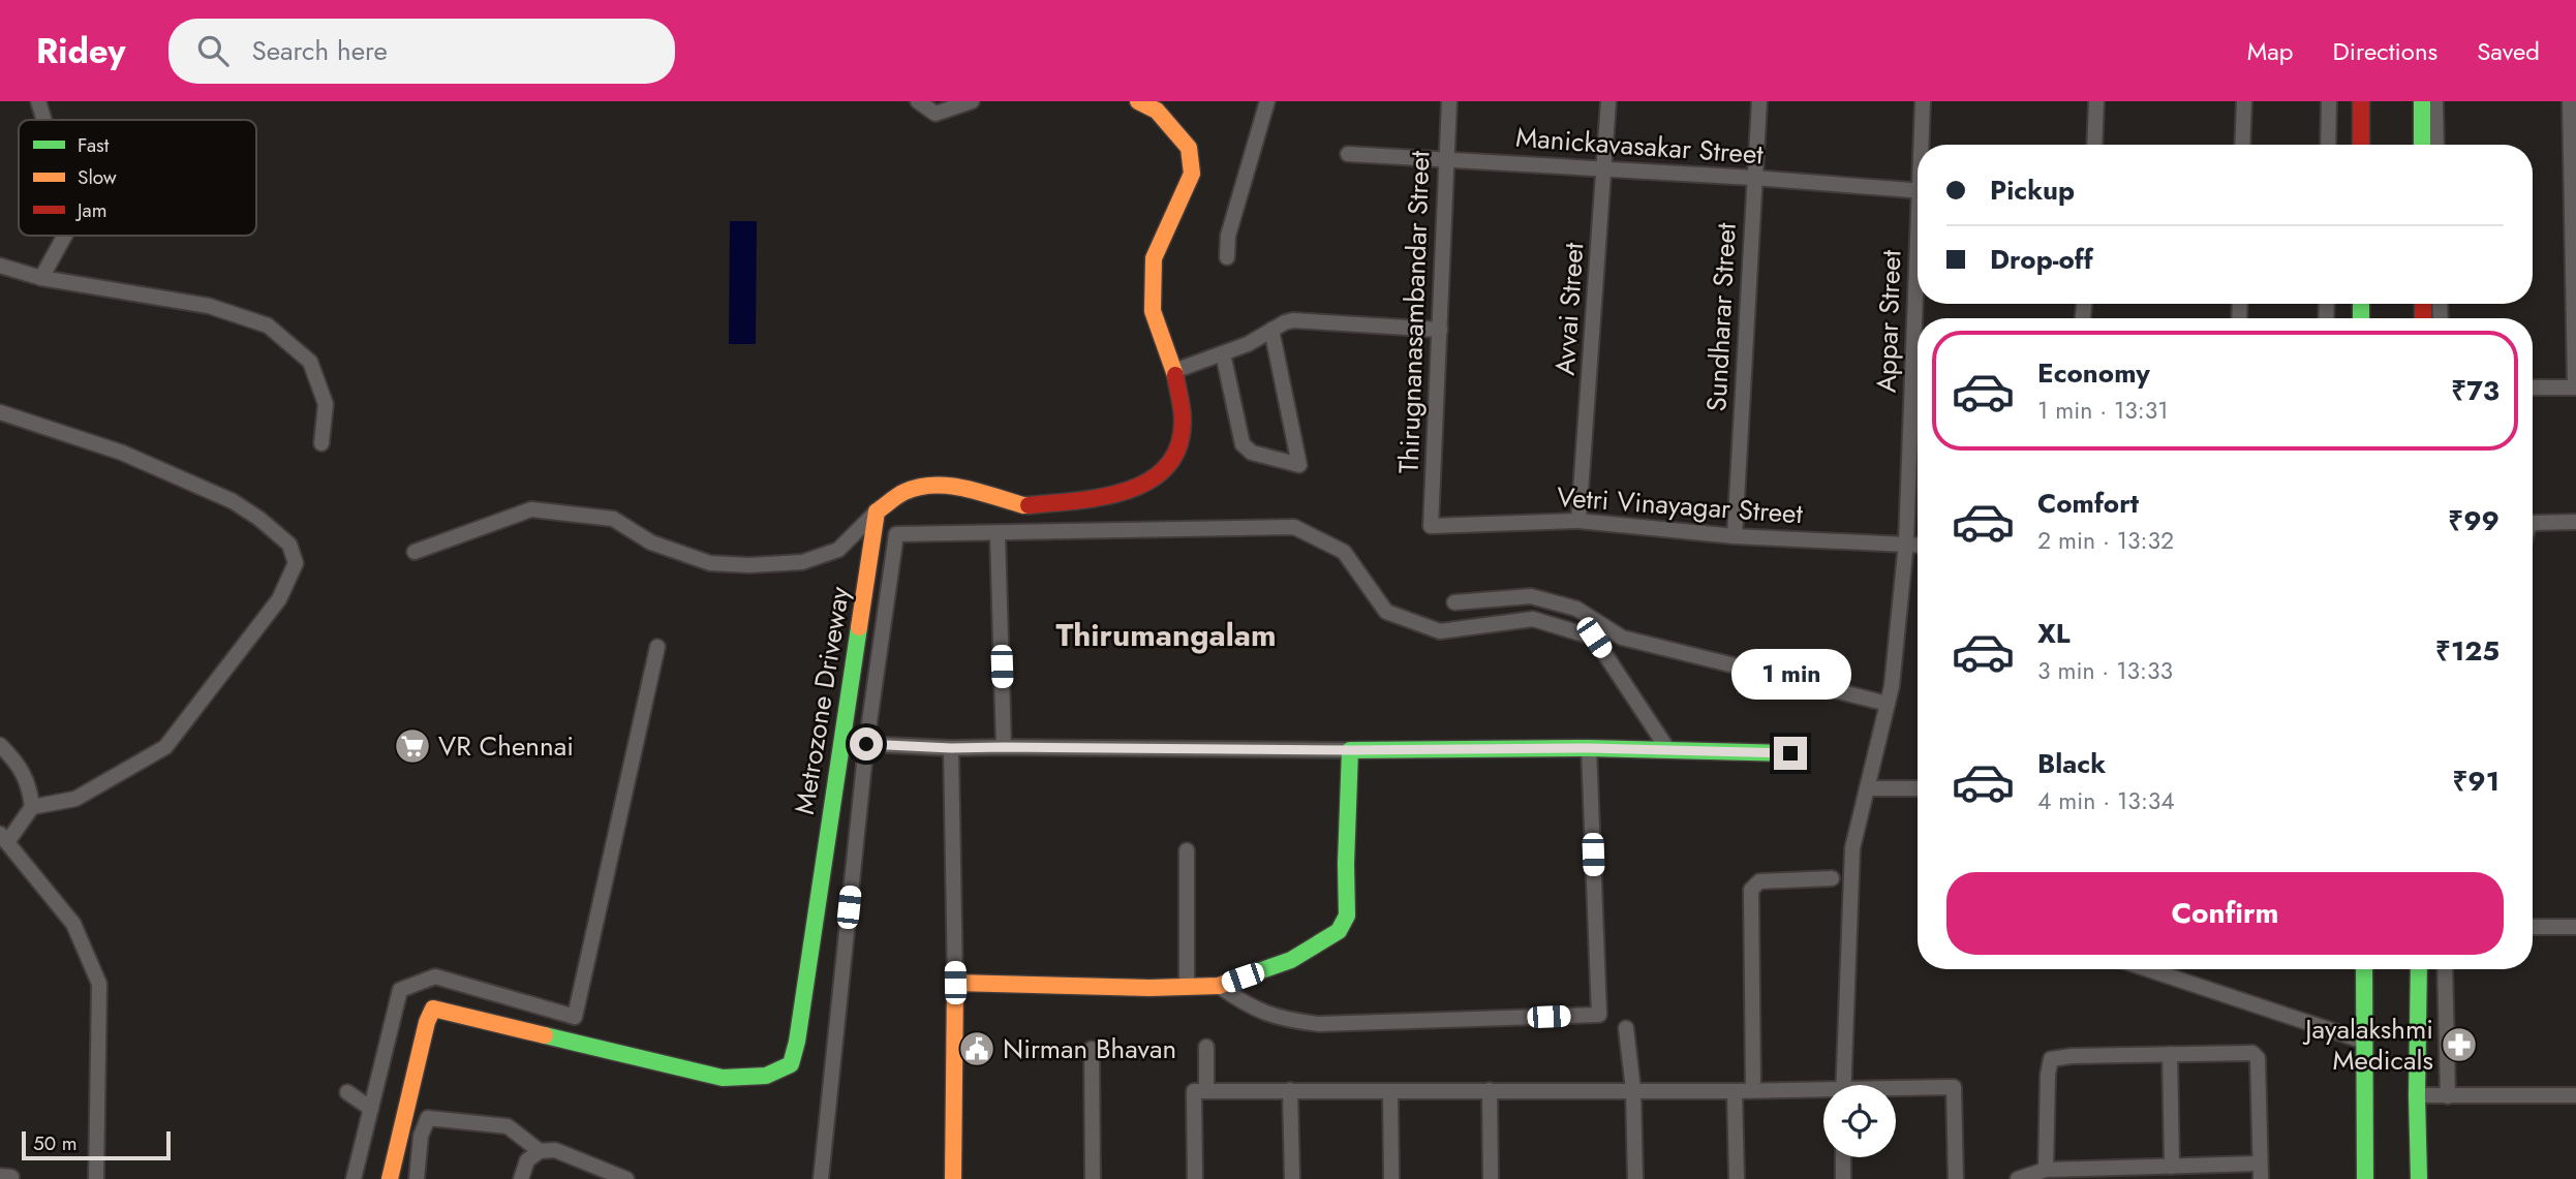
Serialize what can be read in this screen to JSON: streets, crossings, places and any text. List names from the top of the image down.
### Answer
{
  "streets": {
    "street": [
      "Manickavasakar Street",
      "Avvai Street",
      "Thirugnanasambandar Street",
      "Sundharar Street",
      "Appar Street",
      "Vetri Vinayagar Street",
      "Metrozone Driveway"
    ]
  },
  "crossings": [
    ["Manickavasakar Street", "Avvai Street"],
    ["Manickavasakar Street", "Thirugnanasambandar Street"],
    ["Manickavasakar Street", "Sundharar Street"],
    ["Avvai Street", "Vetri Vinayagar Street"],
    ["Thirugnanasambandar Street", "Vetri Vinayagar Street"],
    ["Sundharar Street", "Vetri Vinayagar Street"],
    ["Appar Street", "Vetri Vinayagar Street"]
  ],
  "districts": ["Thirumangalam"],
  "places": {
    "supermarket": ["VR Chennai"],
    "pharmacy": ["Jayalakshmi Medicals"],
    "public building": ["Nirman Bhavan"]
  },
  "legend": ["Fast", "Slow", "Jam"],
  "scale_bar": "50 m",
  "page": {
    "header": "Ridey",
    "search": "Search here",
    "nav": ["Map", "Directions", "Saved"],
    "banner": ["Pickup", "Drop-off"],
    "list": [
      {
        "name": "Economy",
        "note": "1 min · 13:31",
        "value": "₹73"
      },
      {
        "name": "Comfort",
        "note": "2 min · 13:32",
        "value": "₹99"
      },
      {
        "name": "XL",
        "note": "3 min · 13:33",
        "value": "₹125"
      },
      {
        "name": "Black",
        "note": "4 min · 13:34",
        "value": "₹91"
      }
    ],
    "bubble": "1 min",
    "buttons": "Confirm",
    "scale": "50 m"
  }
}
